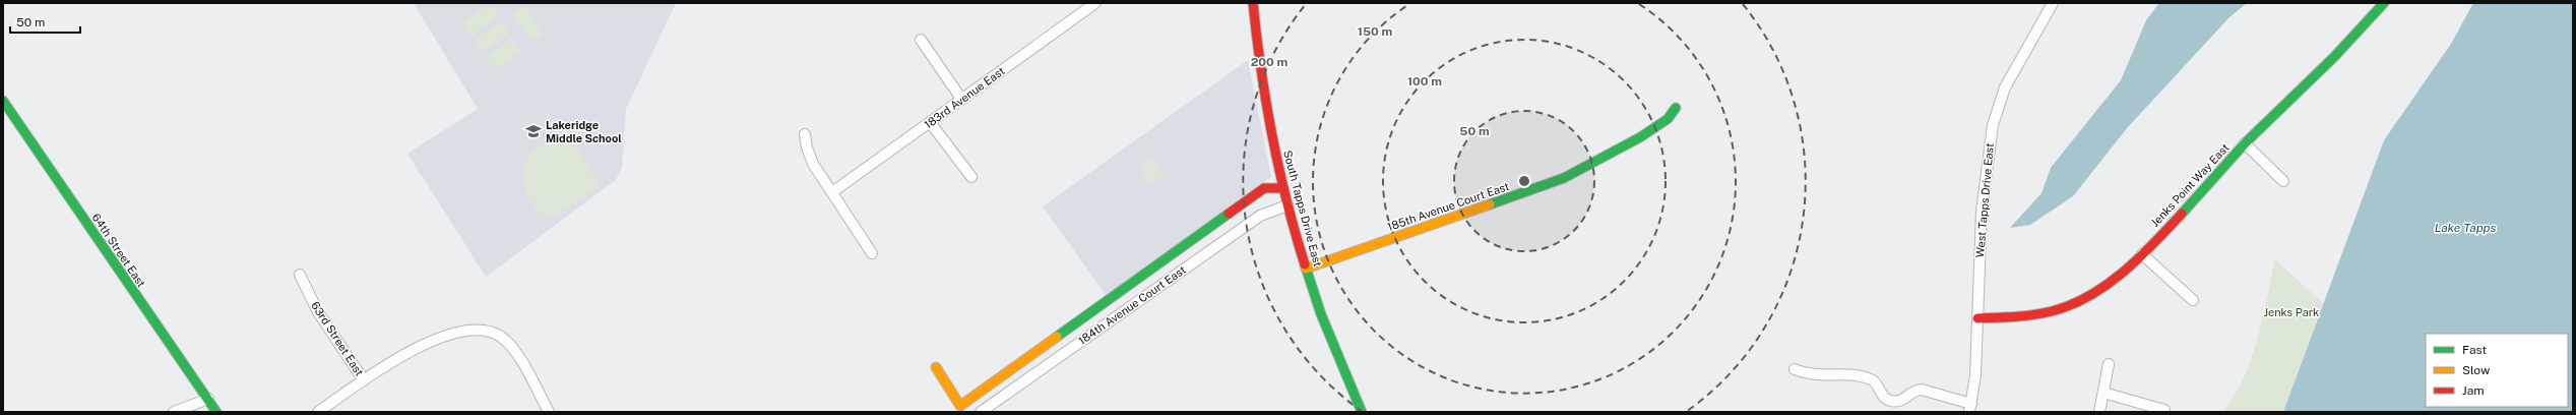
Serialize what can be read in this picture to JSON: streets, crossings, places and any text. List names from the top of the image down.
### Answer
{
  "streets": {
    "street": [
      "183rd Avenue East",
      "Jenks Point Way East",
      "West Tapps Drive East",
      "185th Avenue Court East",
      "South Tapps Drive East",
      "64th Street East",
      "184th Avenue Court East",
      "63rd Street East"
    ]
  },
  "crossings": [
    ["Jenks Point Way East", "West Tapps Drive East"],
    ["185th Avenue Court East", "South Tapps Drive East"],
    ["South Tapps Drive East", "184th Avenue Court East"]
  ],
  "water": ["Lake Tapps"],
  "parks": ["Jenks Park"],
  "places": {
    "school or university": ["Lakeridge Middle School"]
  },
  "legend": ["Fast", "Slow", "Jam"],
  "scale_bar": "50 m",
  "rings": [
    "150 m",
    "200 m",
    "100 m",
    "50 m"
  ]
}
